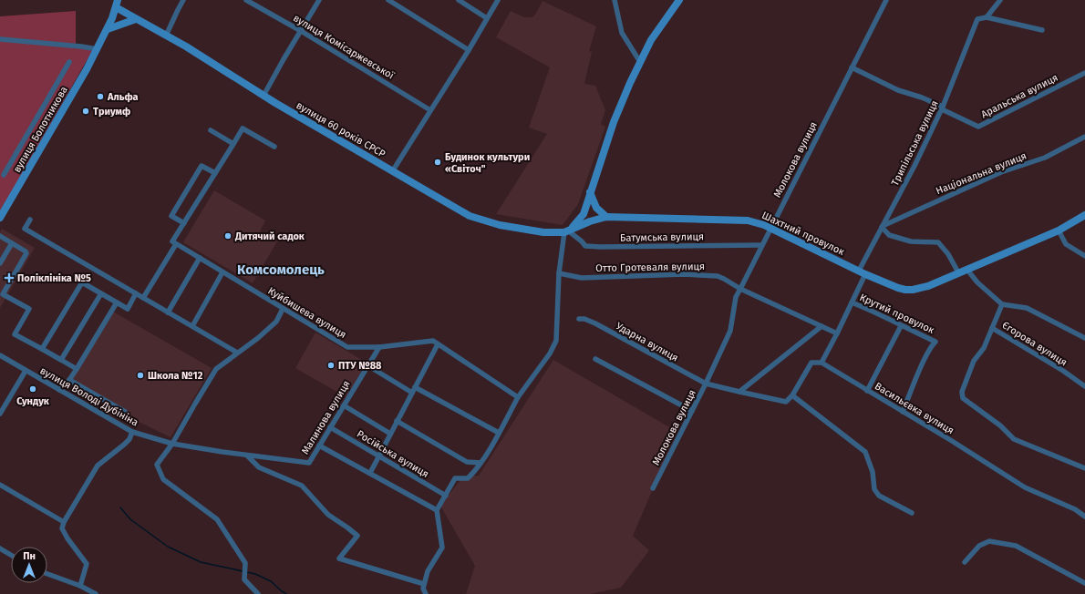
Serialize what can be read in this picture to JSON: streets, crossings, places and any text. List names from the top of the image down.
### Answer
{
  "streets": {
    "street": [
      "вулиця Комісаржевської",
      "Аральська вулиця",
      "вулиця Болотникова",
      "вулиця 60 років СРСР",
      "Трипільська вулиця",
      "Молокова вулиця",
      "Національна вулиця",
      "Шахтний провулок",
      "Батумська вулиця",
      "Отто Гротеваля вулиця",
      "Куйбишева вулиця",
      "Крутий провулок",
      "Ударна вулиця",
      "Єгорова вулиця",
      "вулиця Володі Дубініна",
      "Васильєвка вулиця",
      "Малинова вулиця",
      "Російська вулиця"
    ]
  },
  "crossings": [
    ["Аральська вулиця", "Трипільська вулиця"],
    ["вулиця Болотникова", "вулиця 60 років СРСР"],
    ["вулиця 60 років СРСР", "Шахтний провулок"],
    ["вулиця 60 років СРСР", "Батумська вулиця"],
    ["Трипільська вулиця", "Національна вулиця"],
    ["Трипільська вулиця", "Шахтний провулок"],
    ["Молокова вулиця", "Шахтний провулок"],
    ["Молокова вулиця", "Батумська вулиця"],
    ["Молокова вулиця", "Отто Гротеваля вулиця"],
    ["Молокова вулиця", "Ударна вулиця"],
    ["Шахтний провулок", "Батумська вулиця"],
    ["Куйбишева вулиця", "Малинова вулиця"],
    ["Крутий провулок", "Васильєвка вулиця"],
    ["вулиця Володі Дубініна", "Малинова вулиця"],
    ["Малинова вулиця", "Російська вулиця"]
  ],
  "districts": ["Комсомолець"],
  "places": {
    "other": [
      "Альфа",
      "Триумф",
      "Будинок культури «Світоч\"",
      "Дитячий садок",
      "ПТУ №88",
      "Школа №12",
      "Сундук"
    ],
    "health": ["Поліклініка №5"]
  },
  "north": "top"
}
